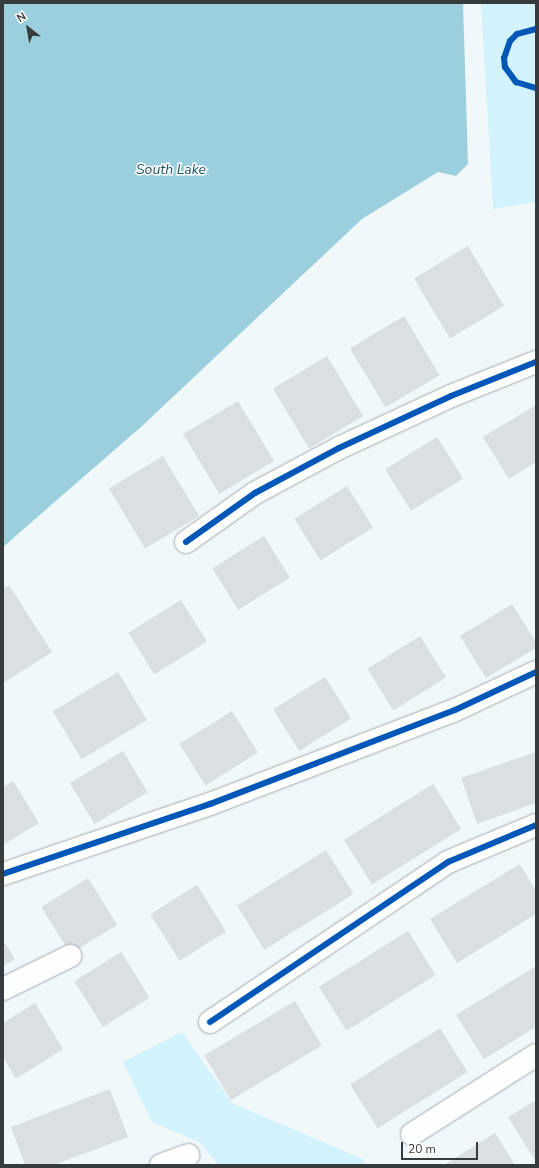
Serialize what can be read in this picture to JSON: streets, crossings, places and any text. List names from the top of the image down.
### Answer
{
  "water": ["South Lake"],
  "scale_bar": "20 m",
  "north": "top left"
}
